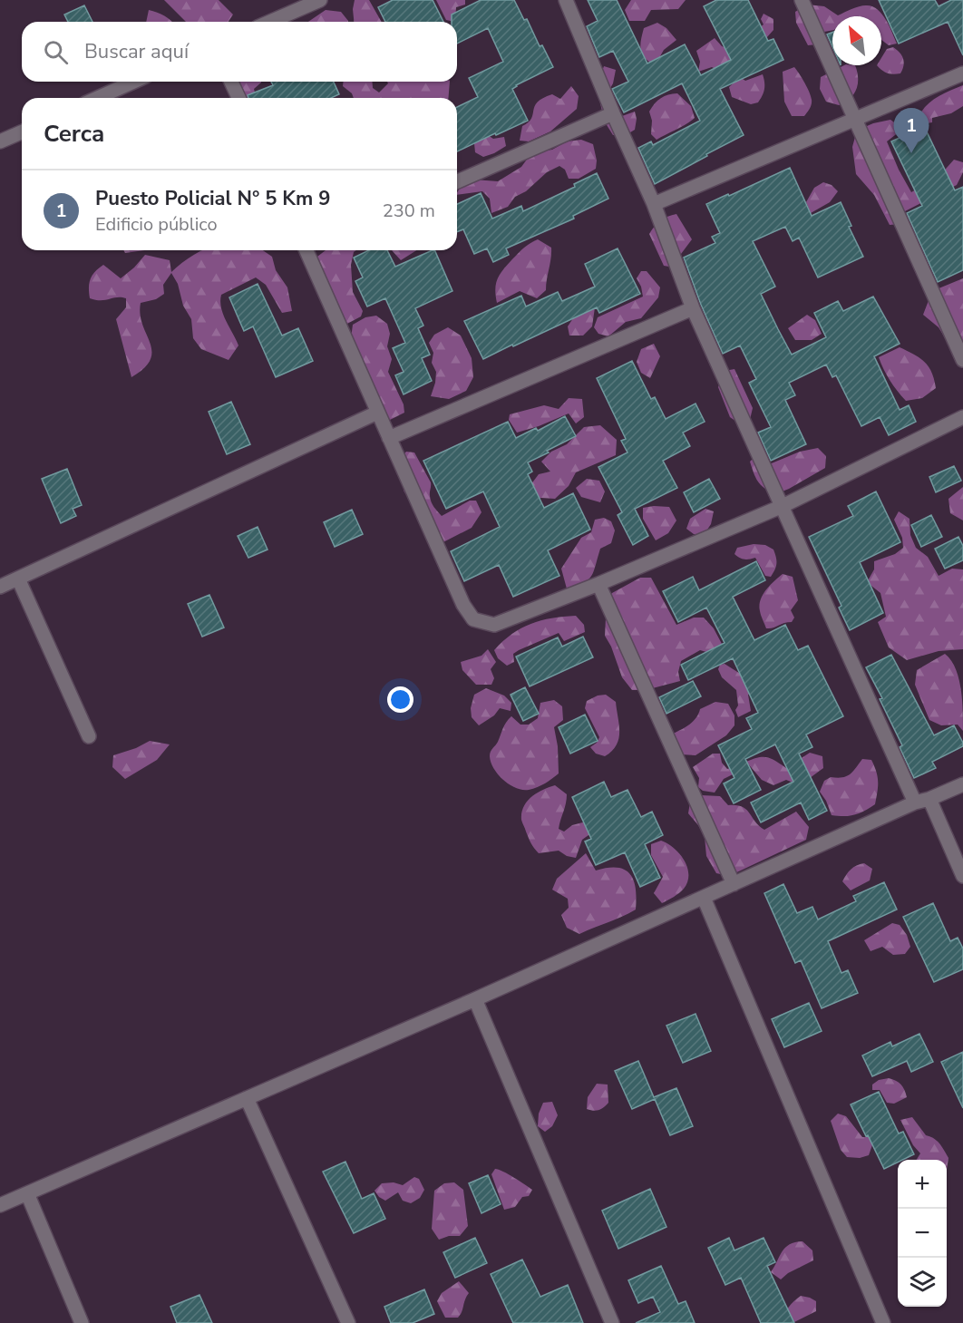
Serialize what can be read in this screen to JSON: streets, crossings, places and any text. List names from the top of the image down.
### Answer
{
  "north": "top left",
  "page": {
    "search": "Buscar aquí",
    "heading": "Cerca",
    "pins": "1",
    "list": [
      {
        "mark": "1",
        "name": "Puesto Policial N° 5 Km 9",
        "note": "Edificio público",
        "value": "230 m"
      }
    ],
    "map_buttons": ["+", "−"]
  }
}
